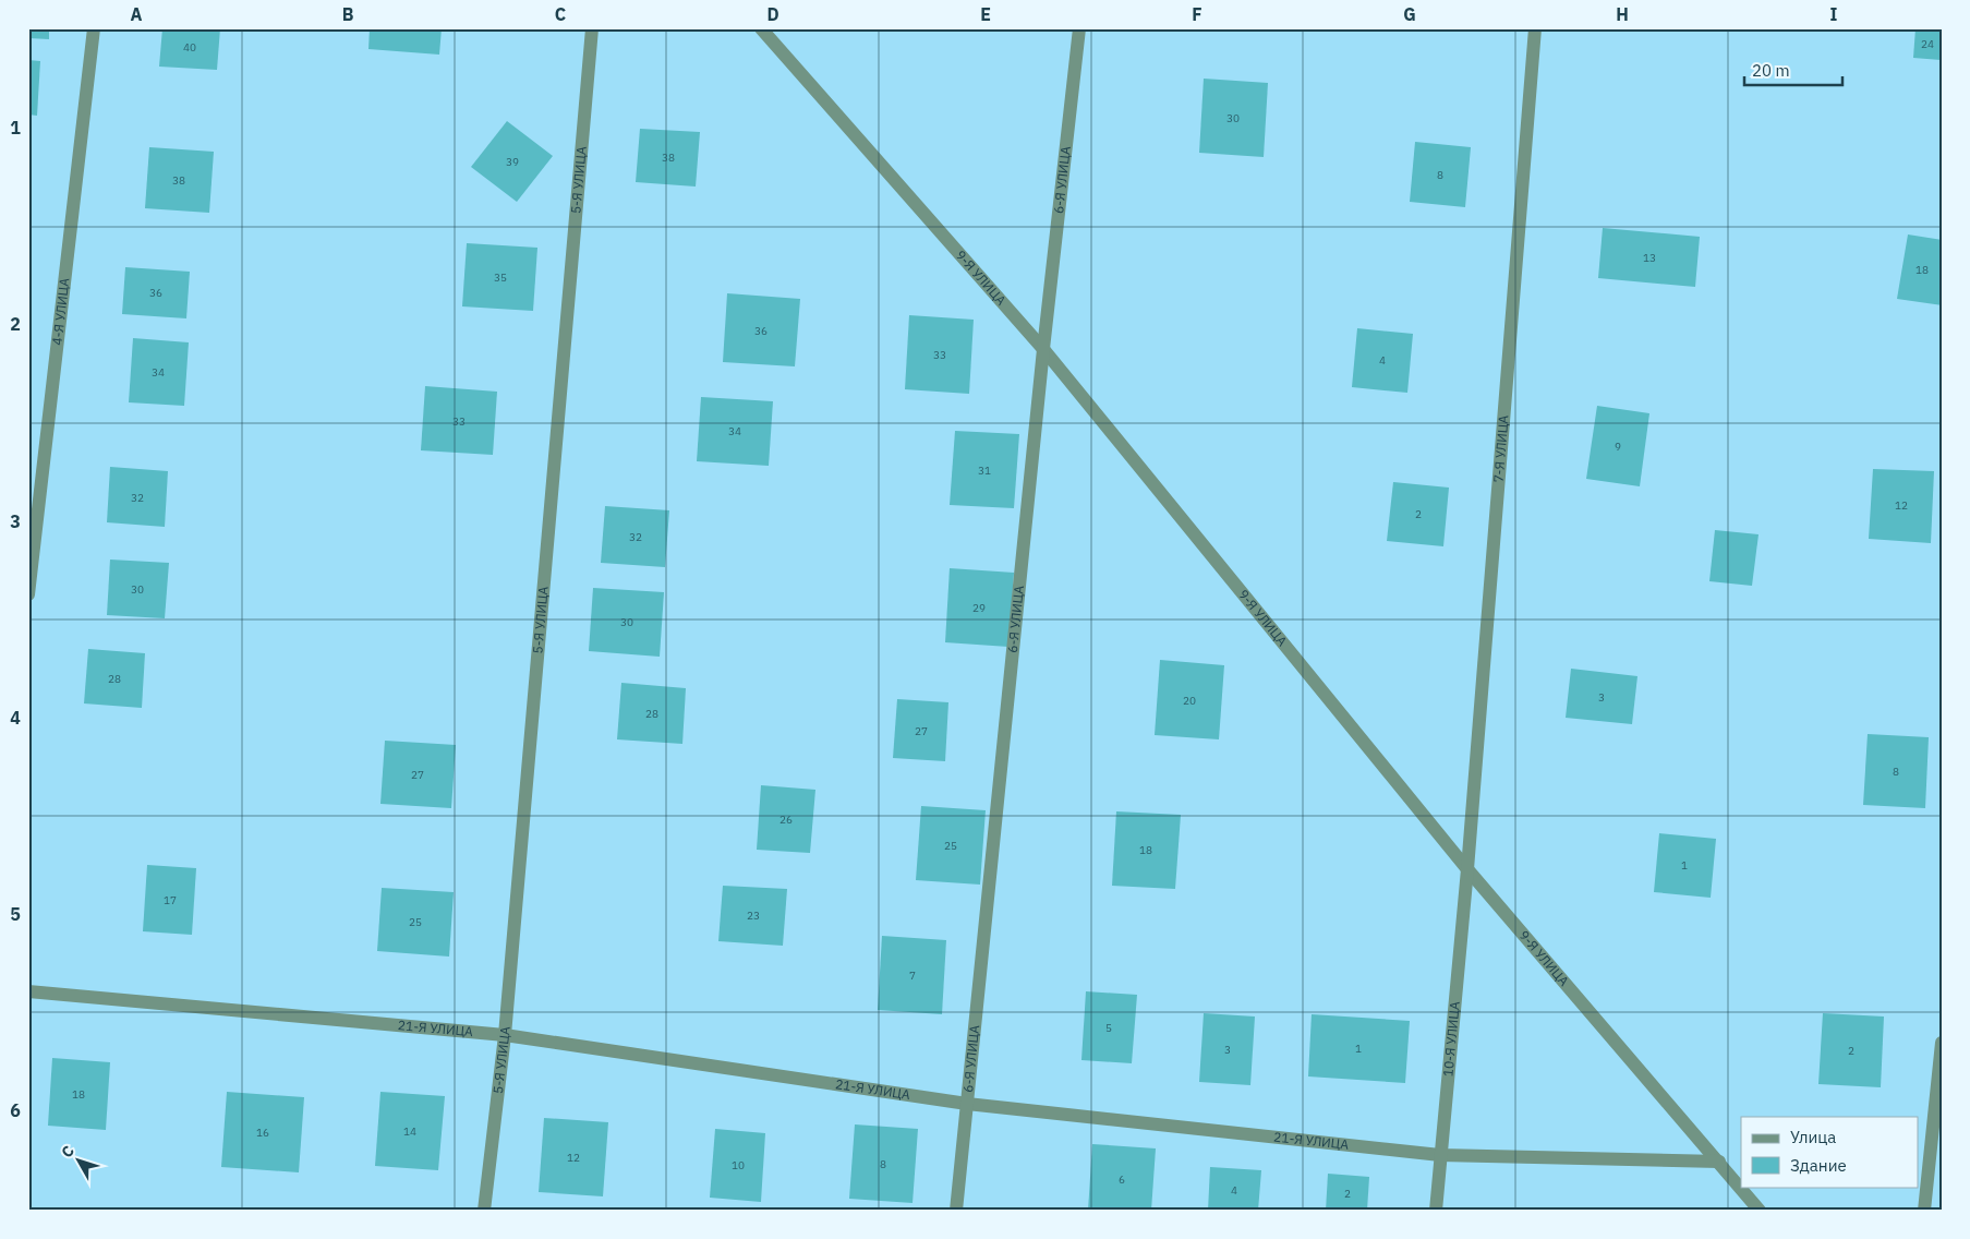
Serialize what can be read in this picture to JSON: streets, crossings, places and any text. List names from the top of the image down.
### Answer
{
  "streets": {
    "street": [
      "5-Я УЛИЦА",
      "6-Я УЛИЦА",
      "9-Я УЛИЦА",
      "4-Я УЛИЦА",
      "7-Я УЛИЦА",
      "21-Я УЛИЦА",
      "10-Я УЛИЦА"
    ]
  },
  "crossings": [
    ["5-Я УЛИЦА", "21-Я УЛИЦА"],
    ["6-Я УЛИЦА", "9-Я УЛИЦА"],
    ["6-Я УЛИЦА", "21-Я УЛИЦА"],
    ["9-Я УЛИЦА", "7-Я УЛИЦА"],
    ["9-Я УЛИЦА", "21-Я УЛИЦА"],
    ["9-Я УЛИЦА", "10-Я УЛИЦА"],
    ["7-Я УЛИЦА", "10-Я УЛИЦА"],
    ["21-Я УЛИЦА", "10-Я УЛИЦА"]
  ],
  "house_numbers": [
    "24",
    "40",
    "30",
    "38",
    "39",
    "8",
    "38",
    "13",
    "18",
    "35",
    "36",
    "36",
    "33",
    "4",
    "34",
    "33",
    "34",
    "9",
    "31",
    "32",
    "12",
    "2",
    "32",
    "30",
    "29",
    "30",
    "28",
    "3",
    "20",
    "28",
    "27",
    "8",
    "27",
    "26",
    "25",
    "18",
    "1",
    "17",
    "23",
    "25",
    "7",
    "5",
    "1",
    "3",
    "2",
    "18",
    "14",
    "16",
    "12",
    "8",
    "10",
    "6",
    "4",
    "2"
  ],
  "legend": ["Улица", "Здание"],
  "scale_bar": "20 m",
  "north": "top left",
  "grid": {
    "columns": [
      "A",
      "B",
      "C",
      "D",
      "E",
      "F",
      "G",
      "H",
      "I"
    ],
    "rows": [
      "1",
      "2",
      "3",
      "4",
      "5",
      "6"
    ]
  }
}
